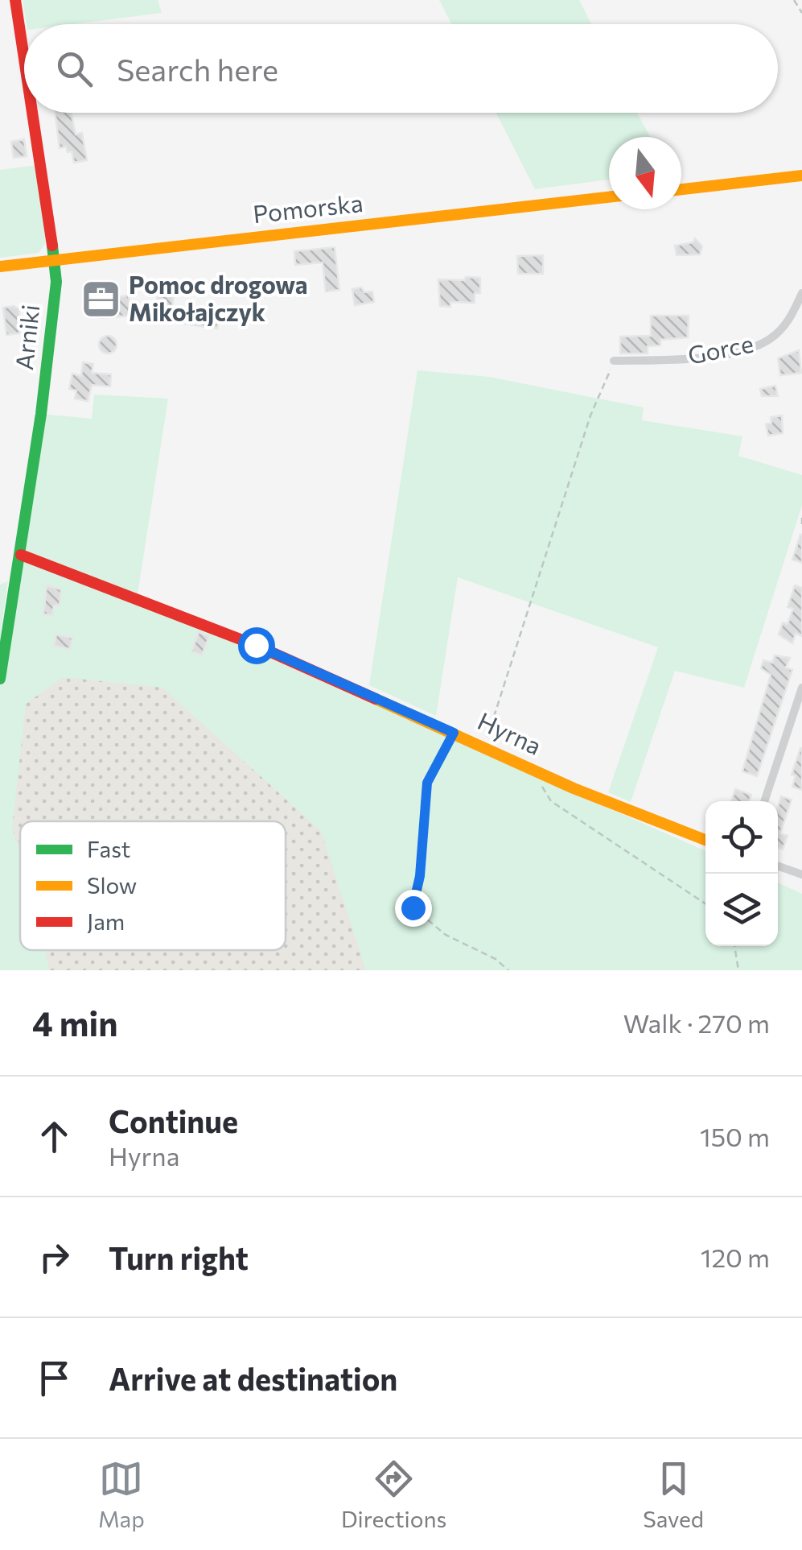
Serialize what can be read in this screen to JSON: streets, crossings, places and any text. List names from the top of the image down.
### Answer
{
  "streets": {
    "street": [
      "Pomorska",
      "Arniki",
      "Gorce",
      "Hyrna"
    ]
  },
  "crossings": [
    ["Pomorska", "Arniki"],
    ["Arniki", "Hyrna"]
  ],
  "places": {
    "office": ["Pomoc drogowa Mikołajczyk"]
  },
  "legend": ["Fast", "Slow", "Jam"],
  "north": "bottom",
  "page": {
    "search": "Search here",
    "heading": ["4 min", "Walk · 270 m"],
    "list": [
      ["Continue", "Hyrna", "150 m"],
      ["Turn right", "120 m"],
      "Arrive at destination"
    ],
    "nav": ["Map", "Directions", "Saved"]
  }
}
